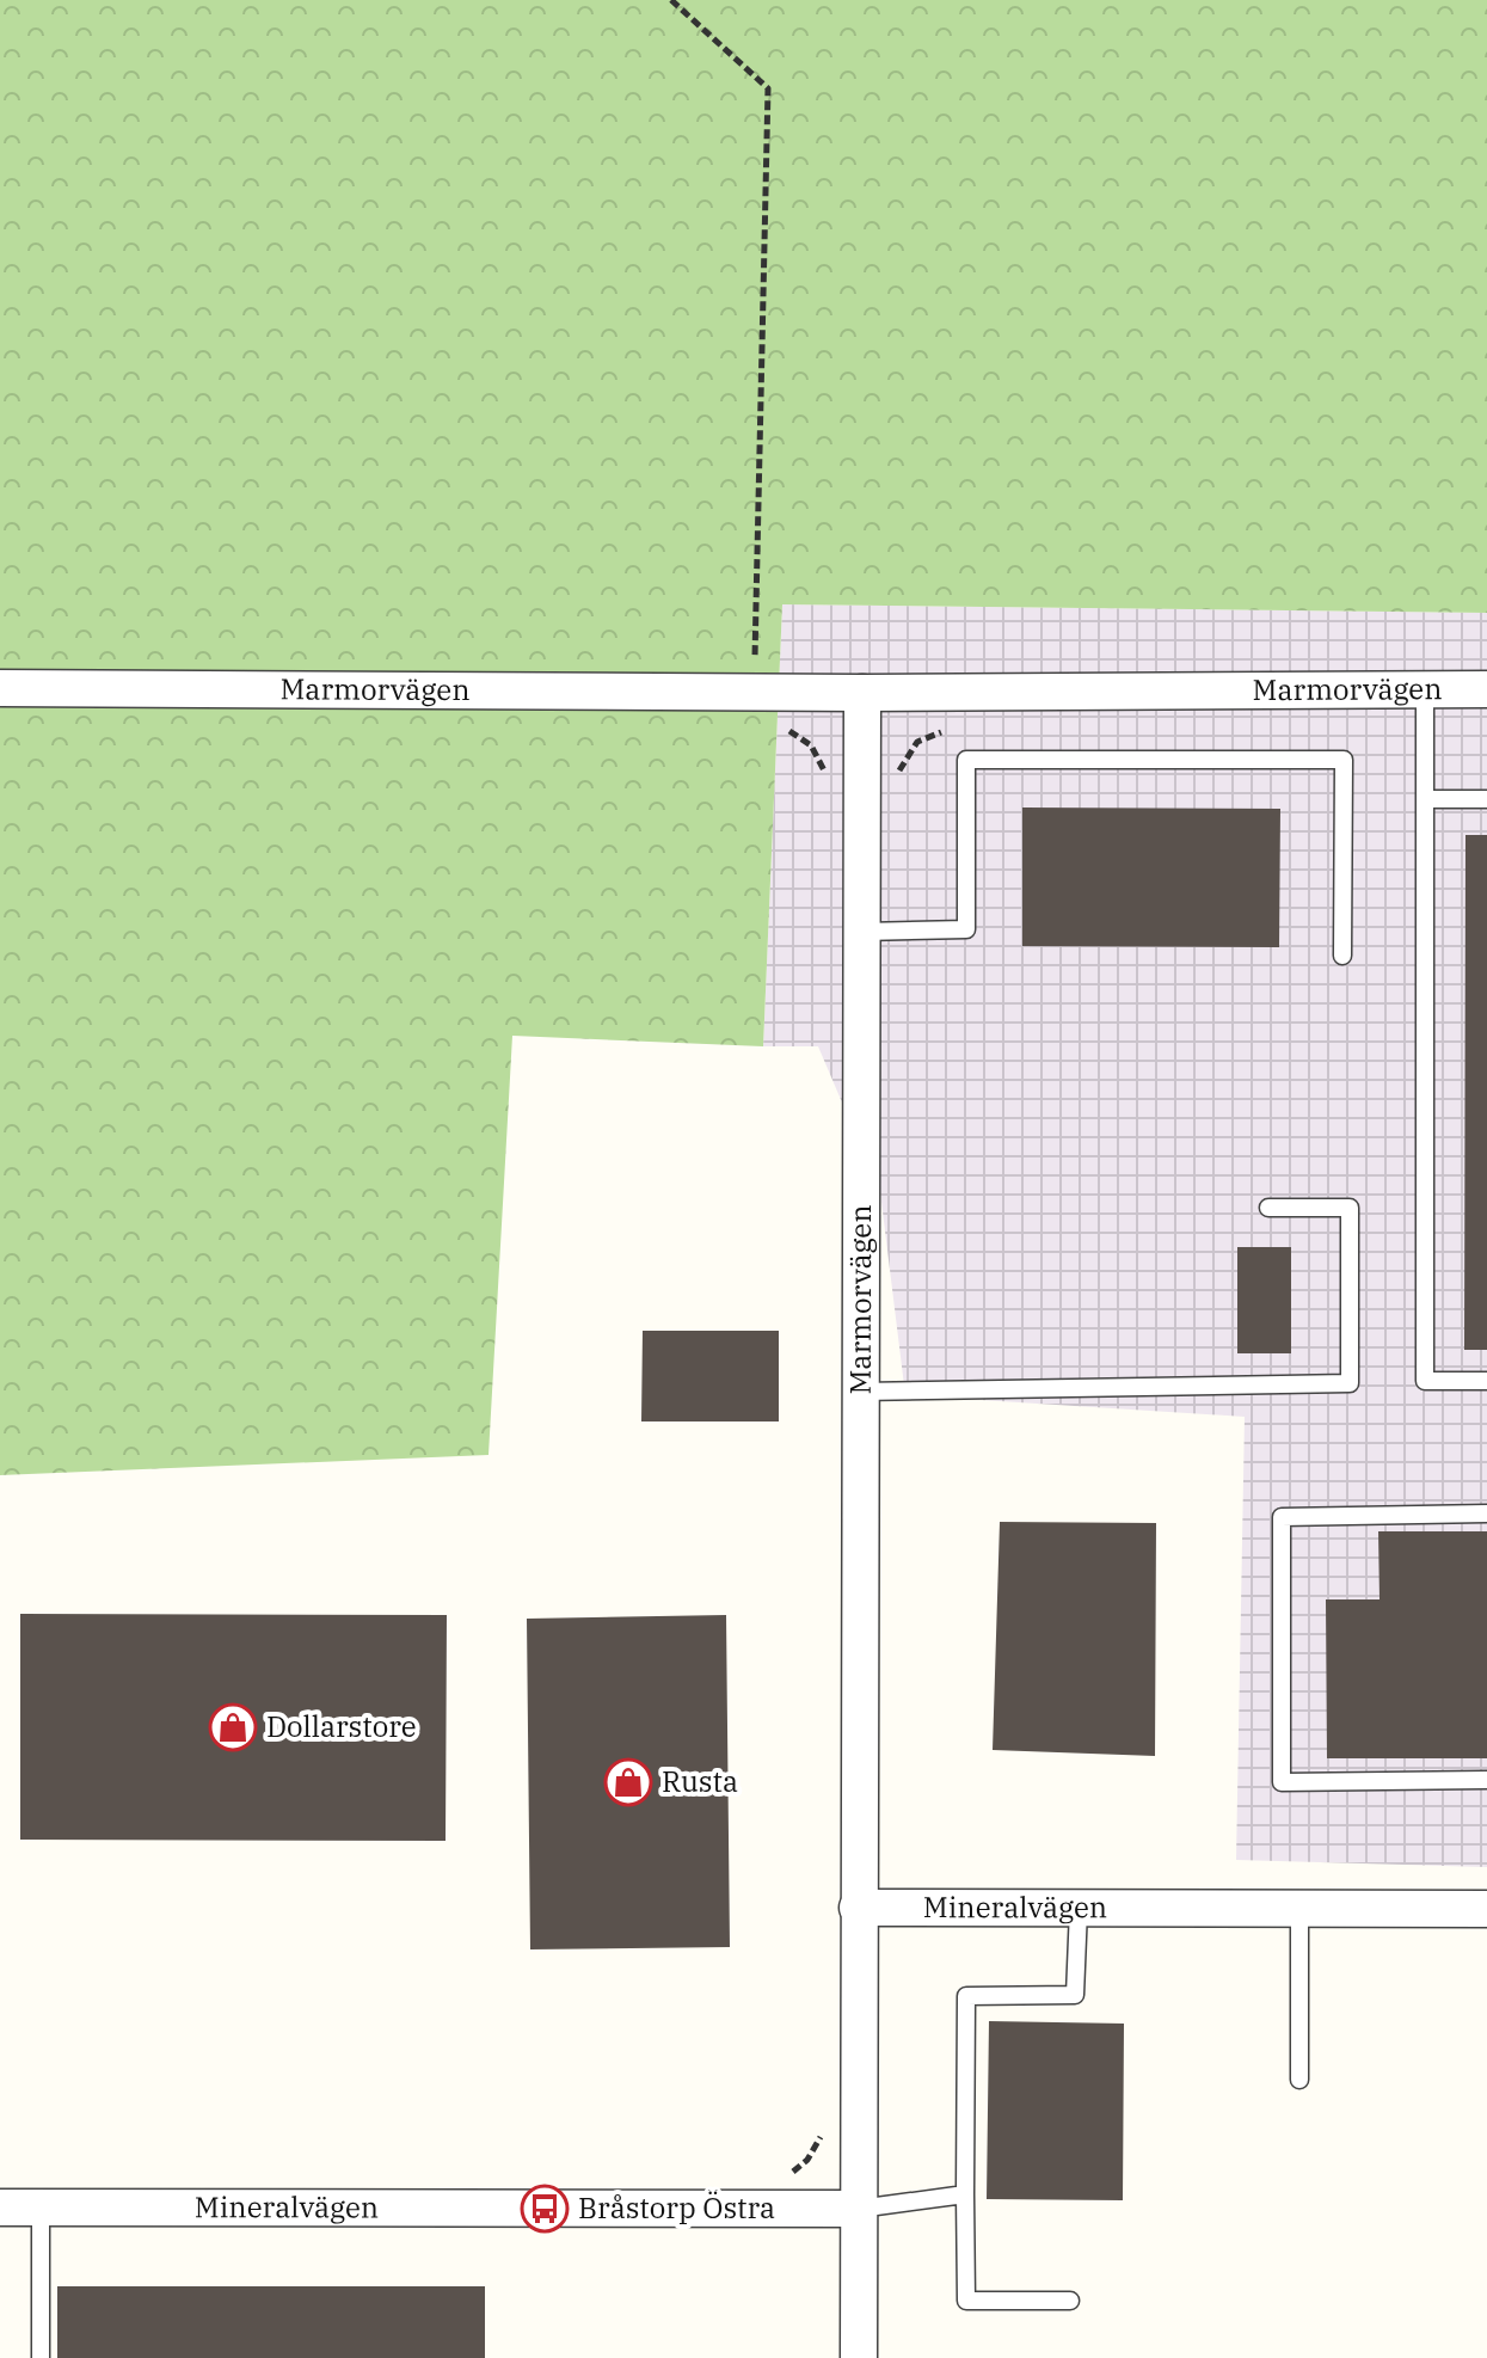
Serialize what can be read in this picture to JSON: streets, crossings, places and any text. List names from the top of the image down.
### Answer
{
  "streets": {
    "street": ["Marmorvägen", "Mineralvägen"]
  },
  "crossings": [
    ["Marmorvägen", "Mineralvägen"]
  ],
  "places": {
    "shop": ["Dollarstore", "Rusta"],
    "bus stop": ["Bråstorp Östra"]
  }
}
